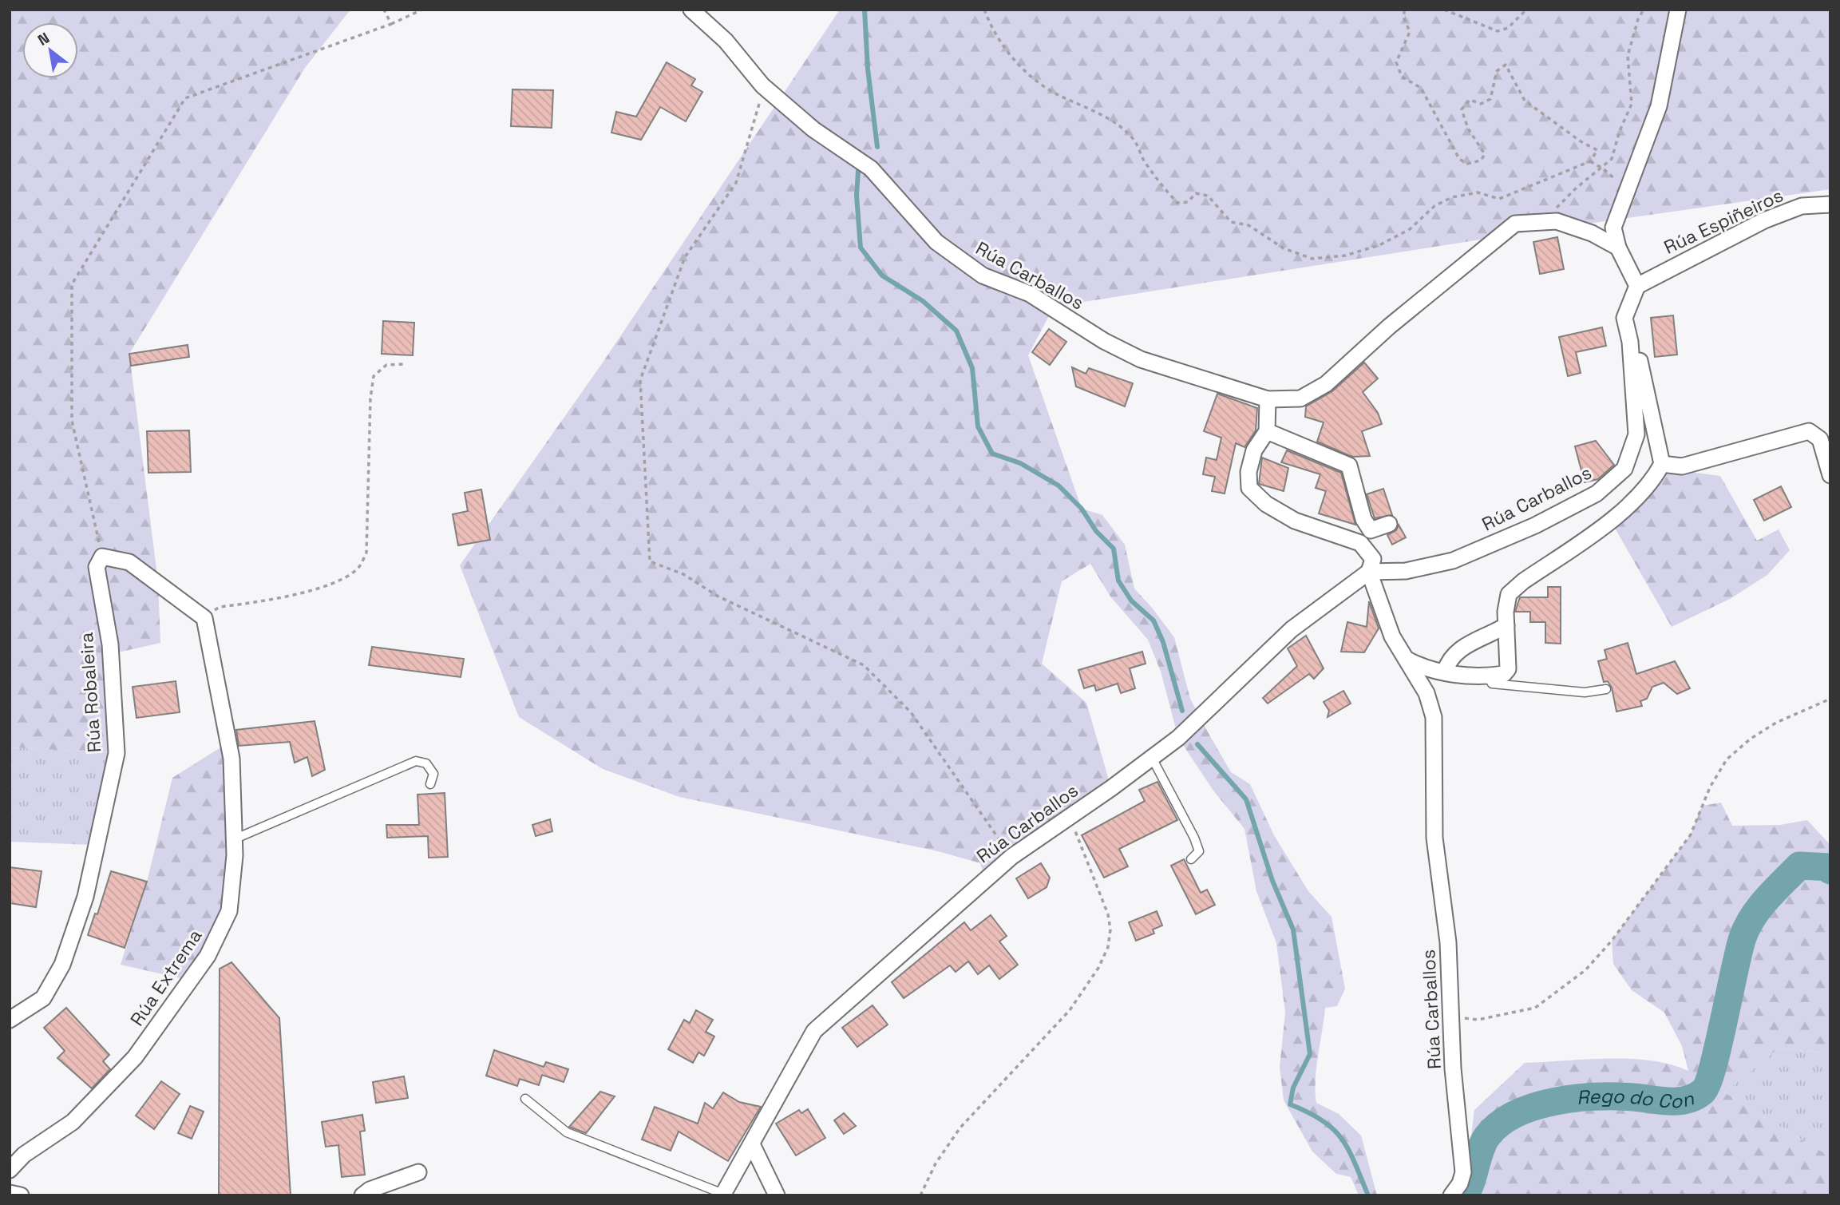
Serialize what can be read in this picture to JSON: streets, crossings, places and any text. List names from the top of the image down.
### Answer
{
  "streets": {
    "street": [
      "Rúa Espiñeiros",
      "Rúa Carballos",
      "Rúa Robaleira",
      "Rúa Extrema"
    ]
  },
  "crossings": [
    ["Rúa Espiñeiros", "Rúa Carballos"]
  ],
  "water": ["Rego do Con"],
  "north": "top left"
}
